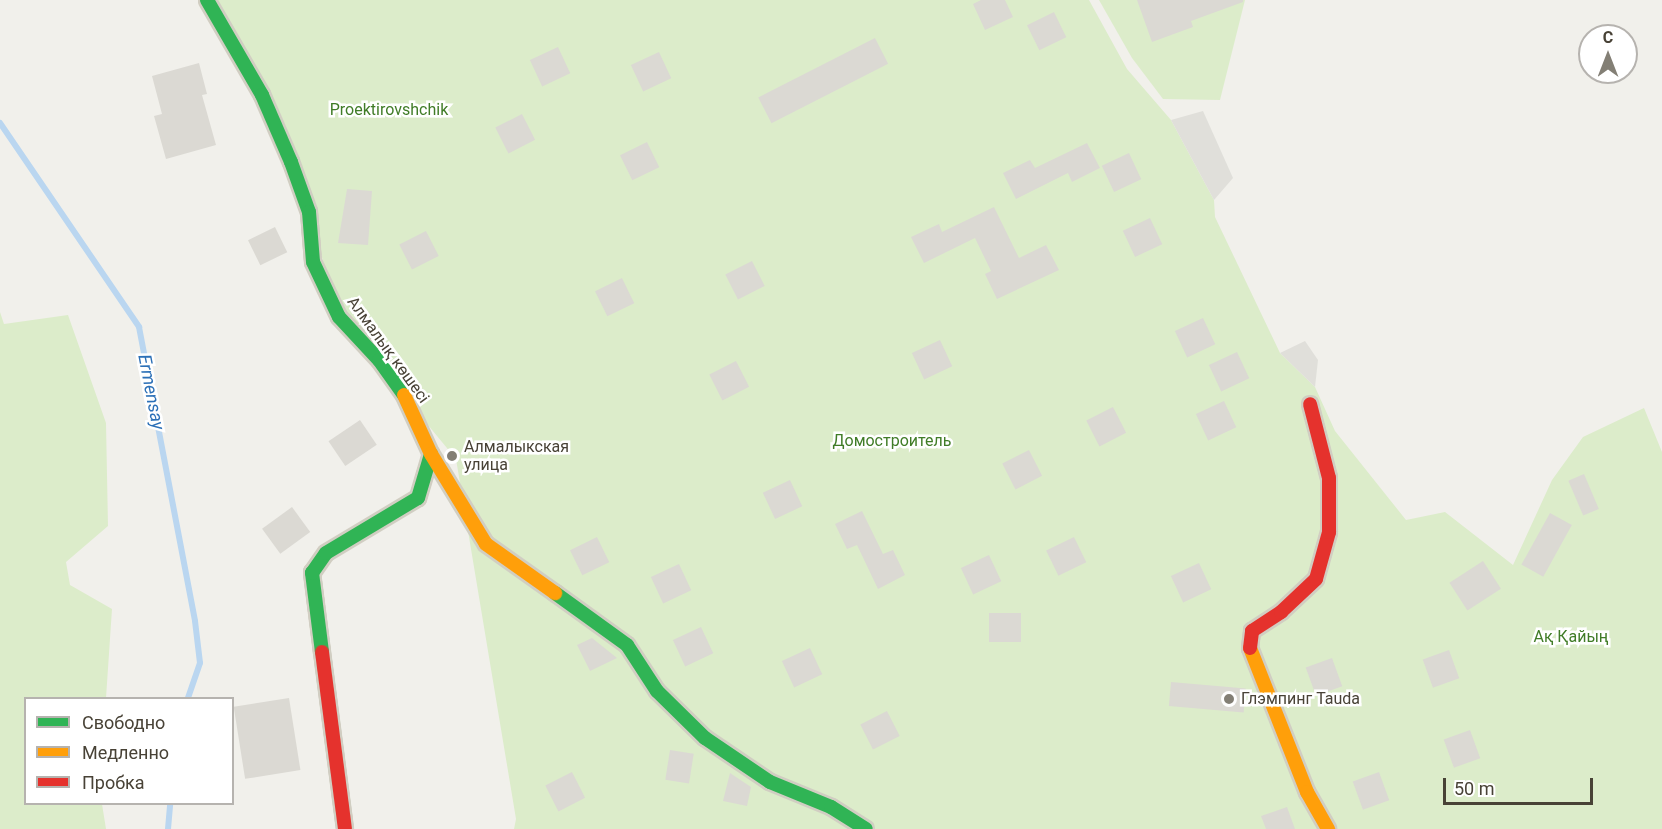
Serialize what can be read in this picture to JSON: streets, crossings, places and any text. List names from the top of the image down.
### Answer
{
  "streets": {
    "street": ["Алмалық көшесі"]
  },
  "water": ["Ermensay"],
  "parks": ["Proektirovshchik", "Домостроитель", "Ақ Қайың"],
  "places": ["Алмалыкская улица", "Глэмпинг Tauda"],
  "legend": ["Свободно", "Медленно", "Пробка"],
  "scale_bar": "50 m",
  "north": "top"
}
